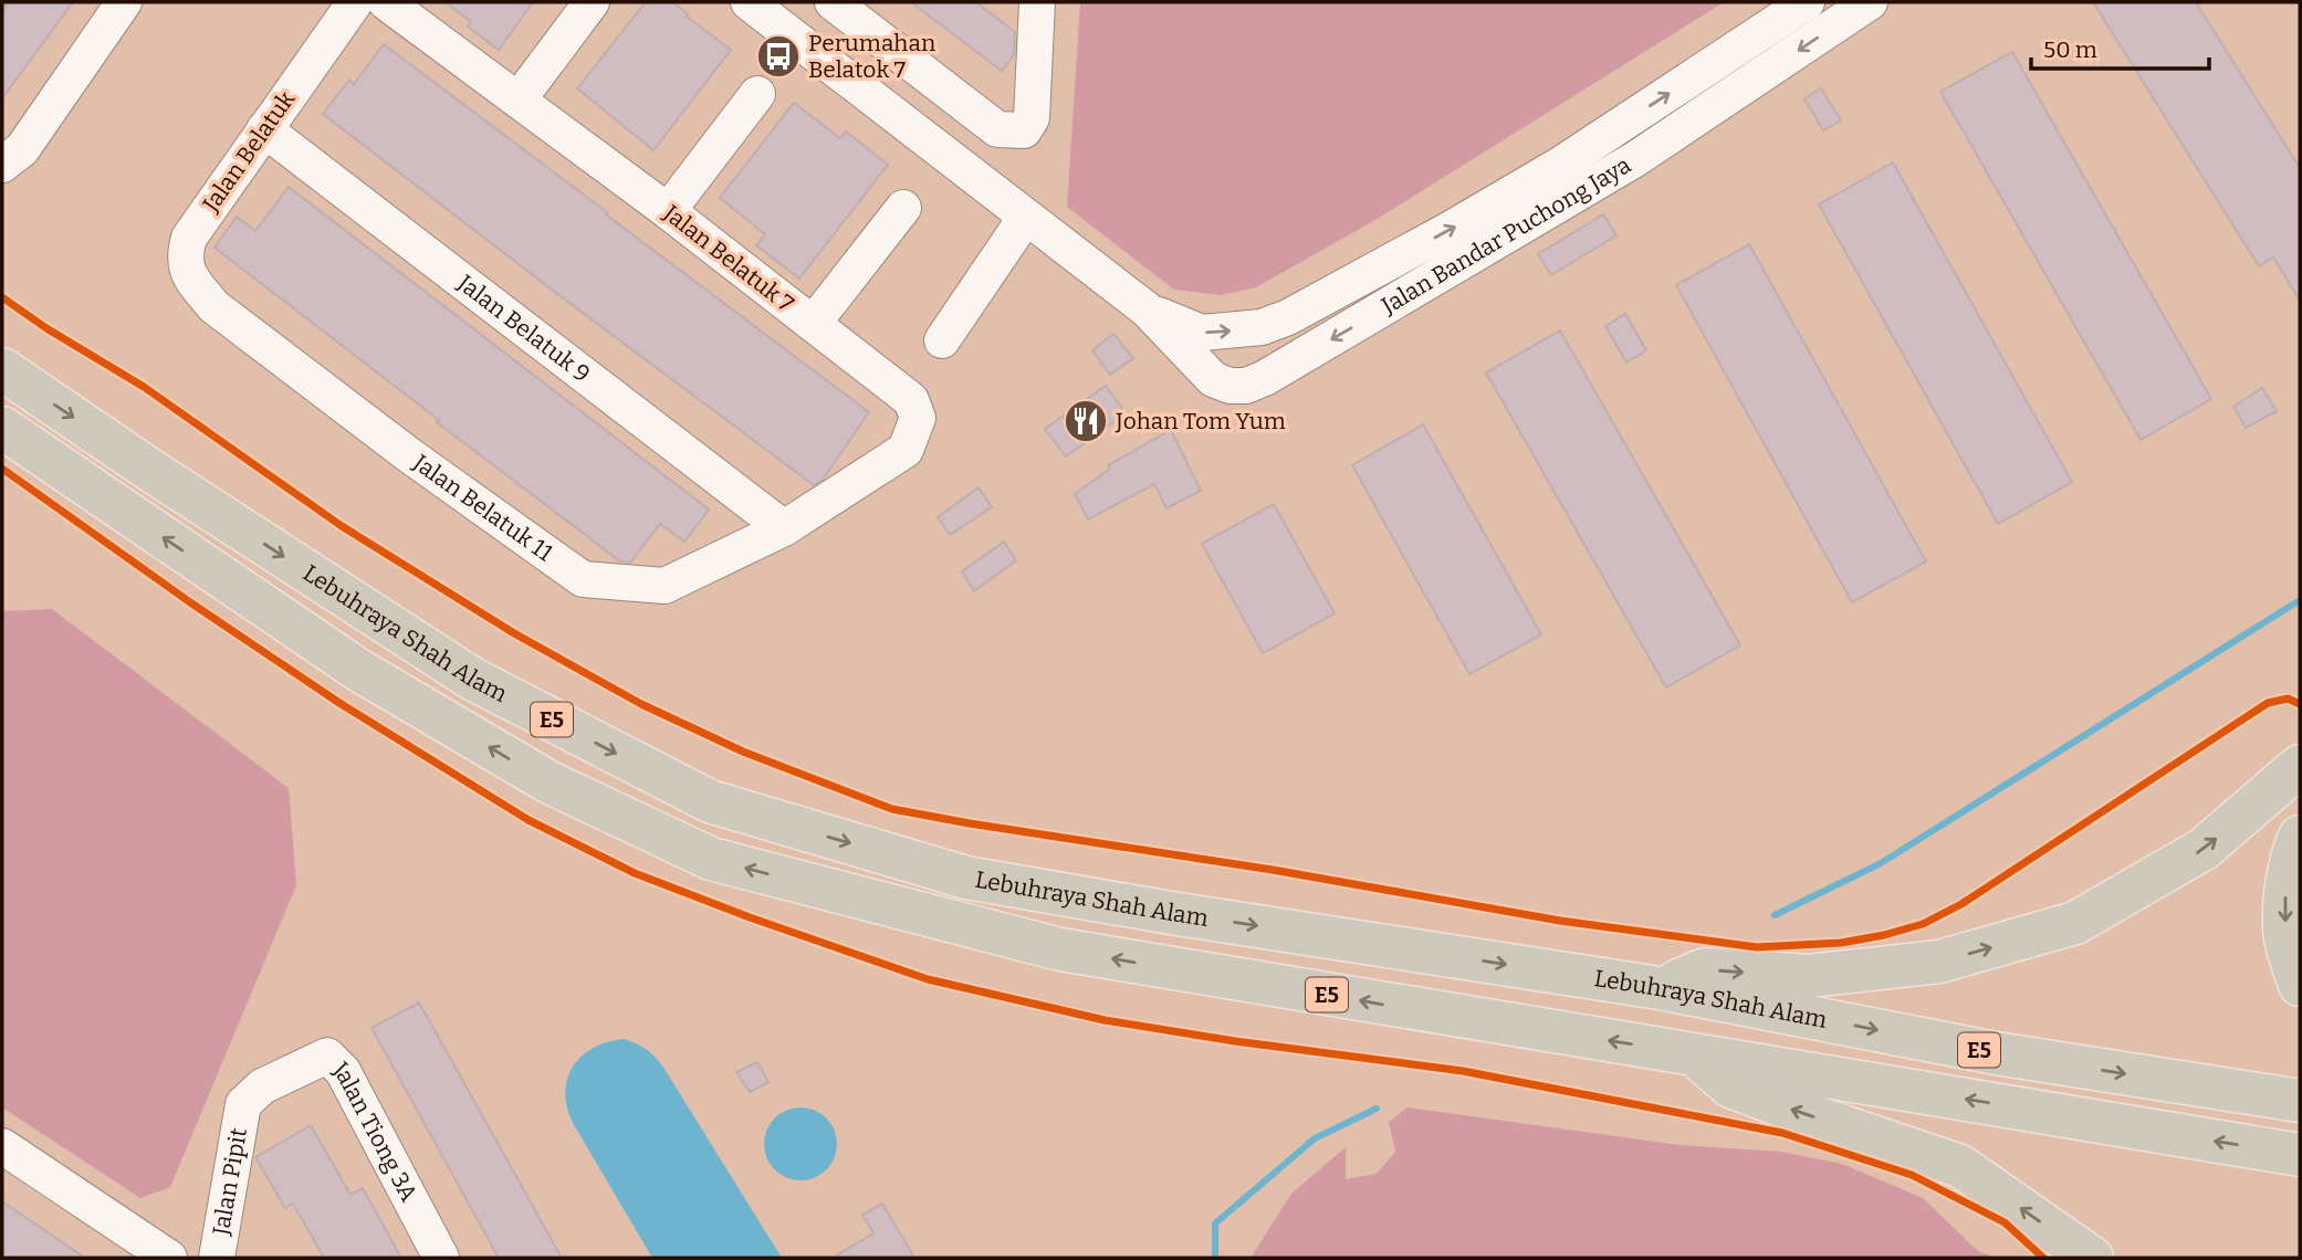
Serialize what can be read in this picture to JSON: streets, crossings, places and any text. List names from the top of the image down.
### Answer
{
  "streets": {
    "highway": ["Lebuhraya Shah Alam", "E5"],
    "street": [
      "Jalan Belatuk",
      "Jalan Bandar Puchong Jaya",
      "Jalan Belatuk 7",
      "Jalan Belatuk 9",
      "Jalan Belatuk 11",
      "Jalan Tiong 3A",
      "Jalan Pipit"
    ]
  },
  "crossings": [
    ["Jalan Belatuk", "Jalan Belatuk 9"],
    ["Jalan Belatuk", "Jalan Belatuk 11"],
    ["Jalan Belatuk 7", "Jalan Belatuk 9"],
    ["Jalan Belatuk 7", "Jalan Belatuk 11"],
    ["Jalan Belatuk 9", "Jalan Belatuk 11"],
    ["Jalan Tiong 3A", "Jalan Pipit"]
  ],
  "places": {
    "bus stop": ["Perumahan Belatok 7"],
    "restaurant": ["Johan Tom Yum"]
  },
  "scale_bar": "50 m"
}
